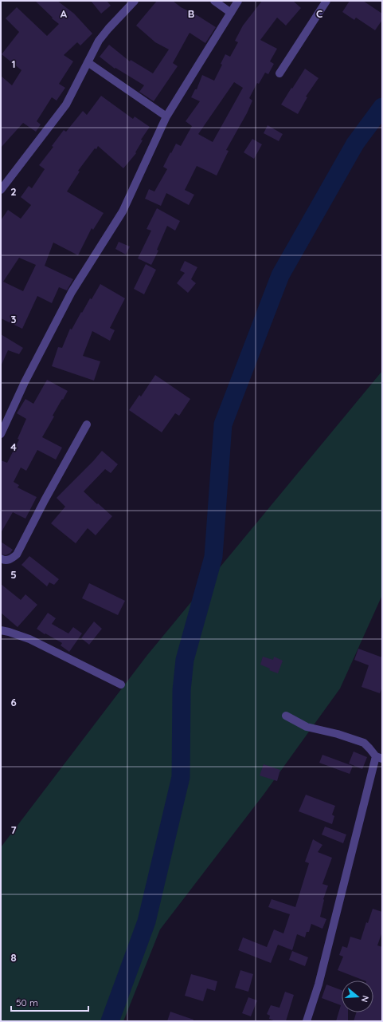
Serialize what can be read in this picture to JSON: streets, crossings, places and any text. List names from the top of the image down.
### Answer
{
  "scale_bar": "50 m",
  "north": "right",
  "grid": {
    "columns": ["A", "B", "C"],
    "rows": [
      "1",
      "2",
      "3",
      "4",
      "5",
      "6",
      "7",
      "8"
    ]
  }
}
